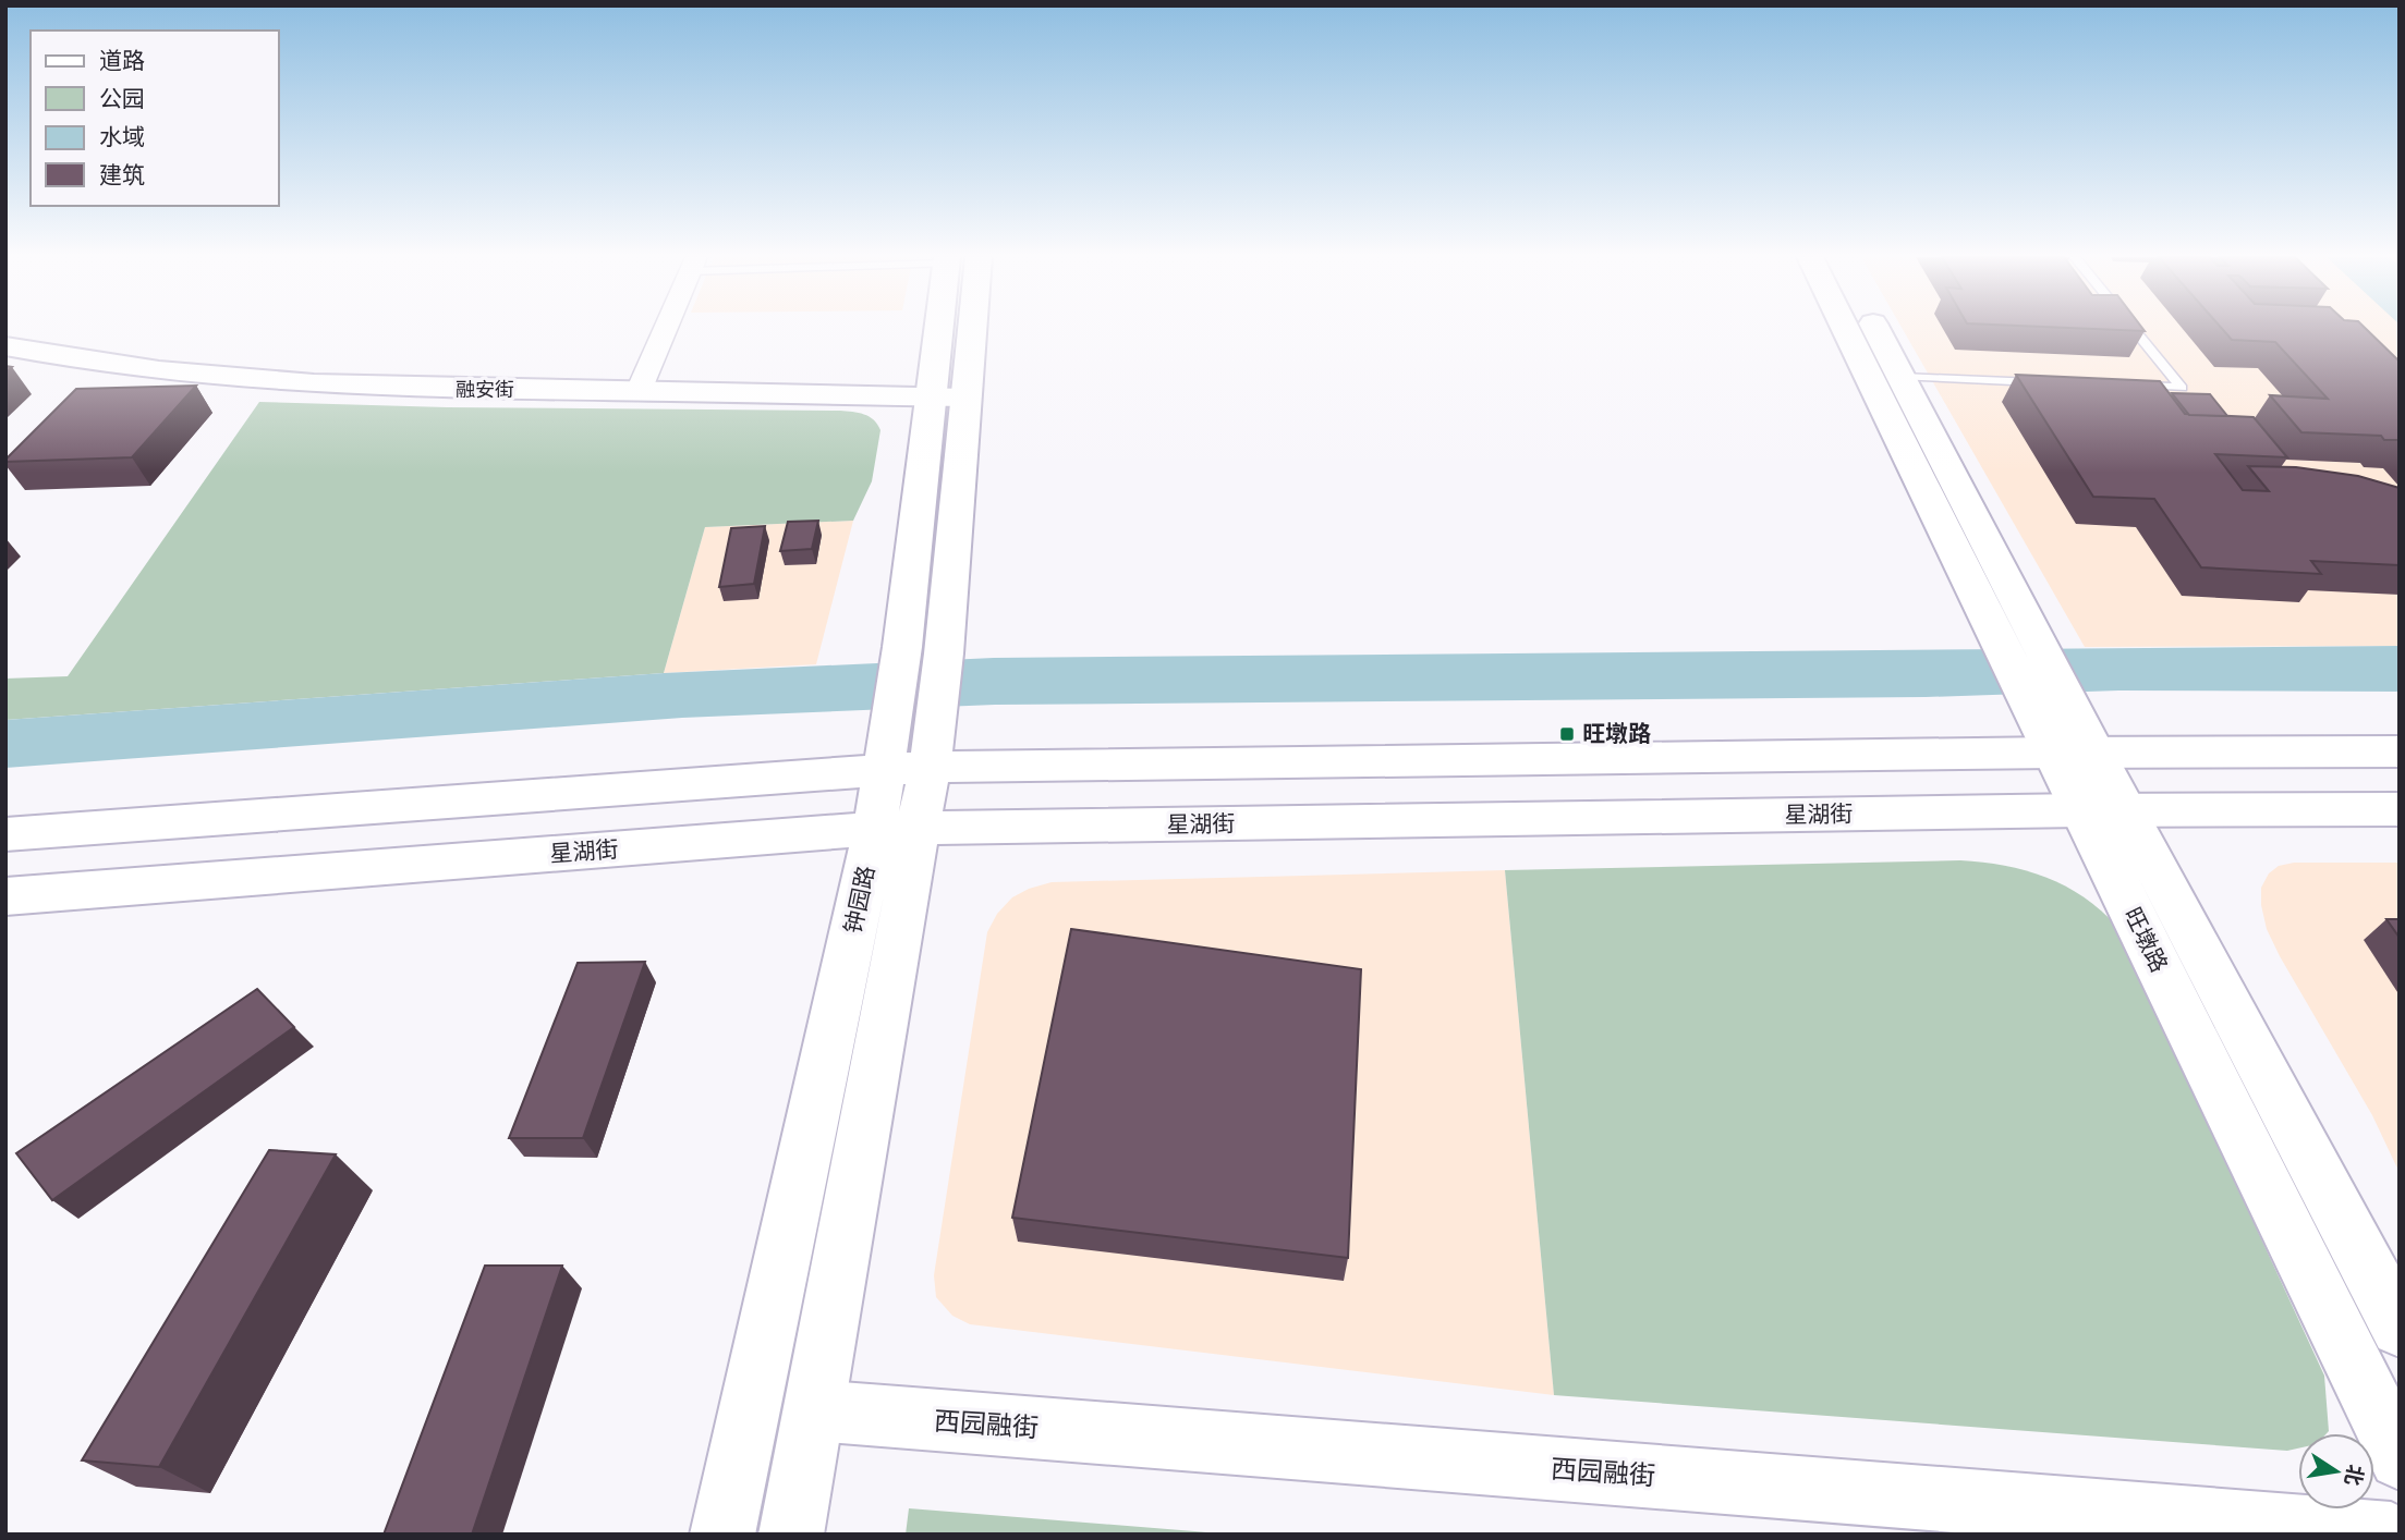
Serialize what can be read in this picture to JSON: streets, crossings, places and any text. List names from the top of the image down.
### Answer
{
  "streets": {
    "main road": [
      "融安街",
      "星湖街",
      "钟园路",
      "旺墩路",
      "西园融街"
    ]
  },
  "crossings": [
    ["融安街", "钟园路"],
    ["星湖街", "钟园路"],
    ["星湖街", "旺墩路"],
    ["钟园路", "西园融街"]
  ],
  "places": {
    "transit": ["旺墩路"]
  },
  "legend": [
    "道路",
    "公园",
    "水域",
    "建筑"
  ],
  "north": "right"
}
